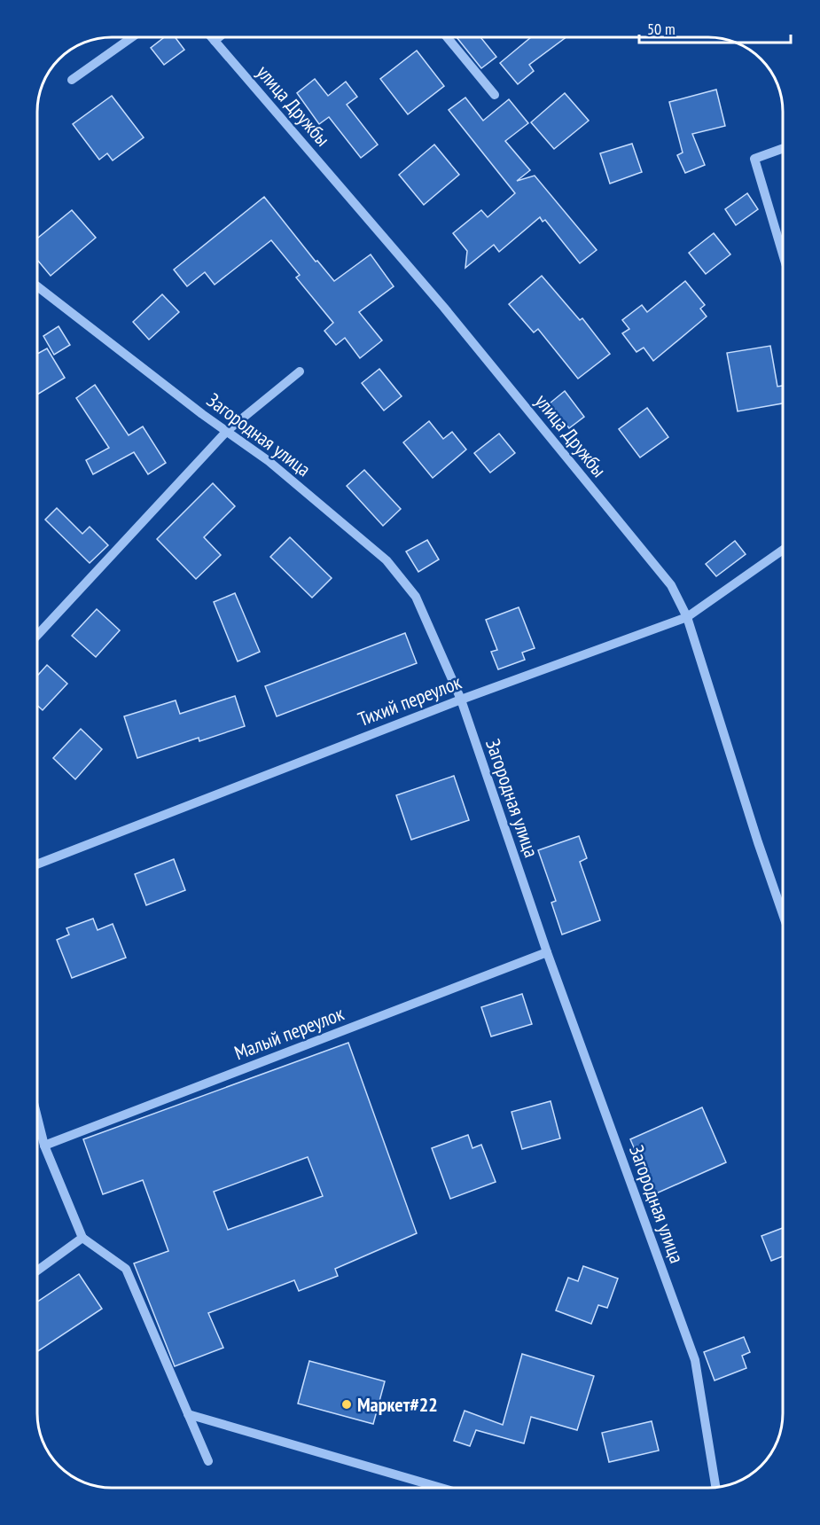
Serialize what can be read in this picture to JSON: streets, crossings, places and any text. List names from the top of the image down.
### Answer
{
  "streets": {
    "street": [
      "улица Дружбы",
      "Загородная улица",
      "Тихий переулок",
      "Малый переулок"
    ]
  },
  "crossings": [
    ["улица Дружбы", "Тихий переулок"],
    ["Загородная улица", "Тихий переулок"],
    ["Загородная улица", "Малый переулок"]
  ],
  "places": ["Маркет#22"],
  "scale_bar": "50 m"
}
